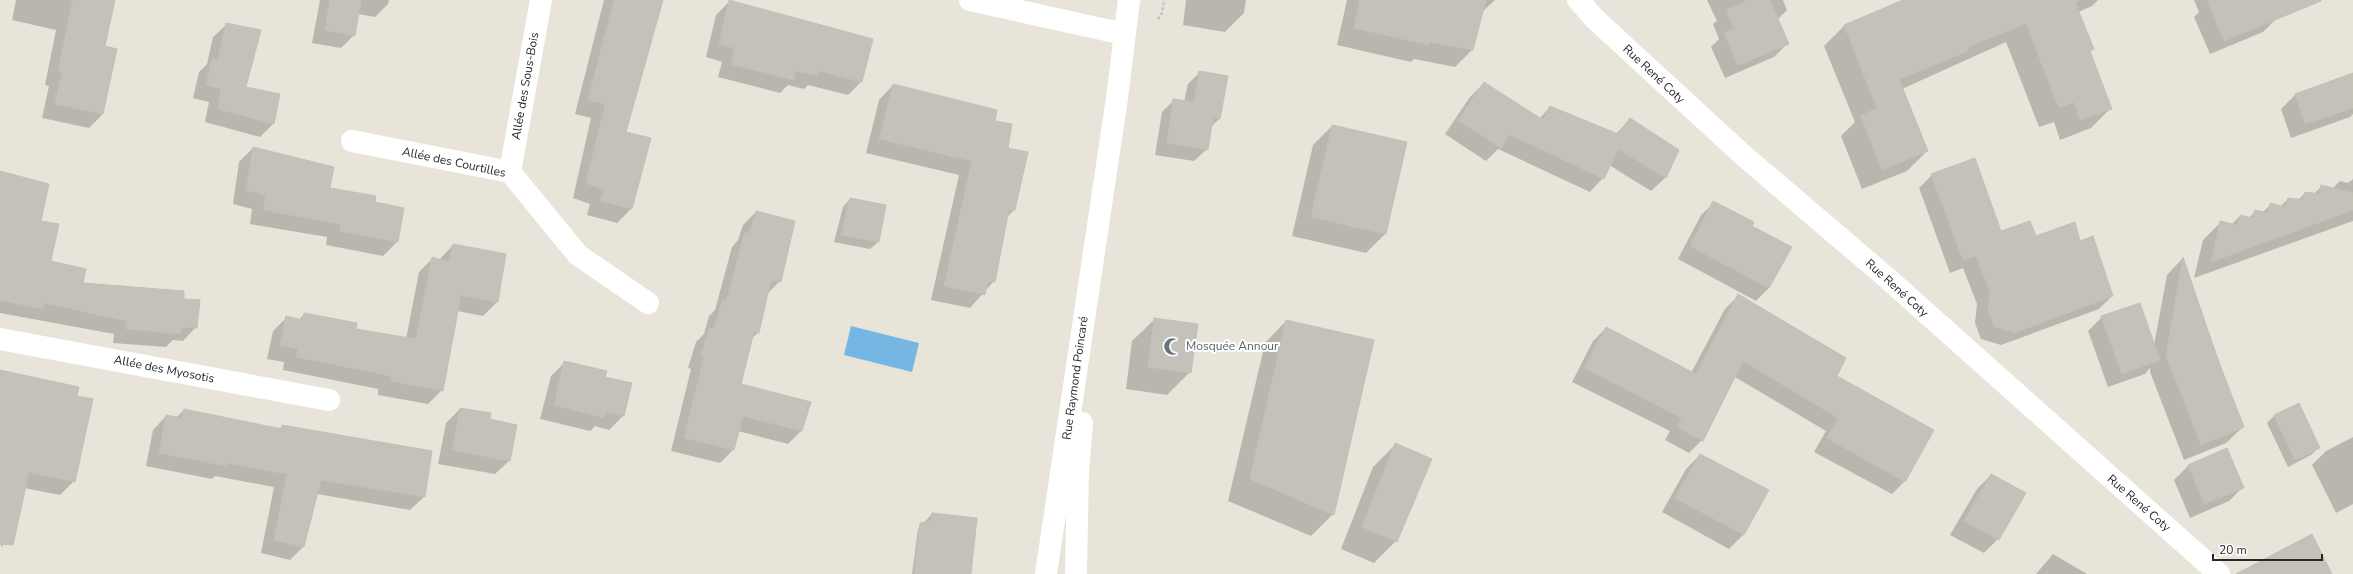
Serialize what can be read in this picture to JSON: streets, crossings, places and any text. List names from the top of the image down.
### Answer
{
  "streets": {
    "street": [
      "Rue René Coty",
      "Allée des Sous-Bois",
      "Allée des Courtilles",
      "Allée des Myosotis",
      "Rue Raymond Poincaré"
    ]
  },
  "crossings": [
    ["Allée des Sous-Bois", "Allée des Courtilles"]
  ],
  "places": {
    "mosque": ["Mosquée Annour"]
  },
  "scale_bar": "20 m"
}
